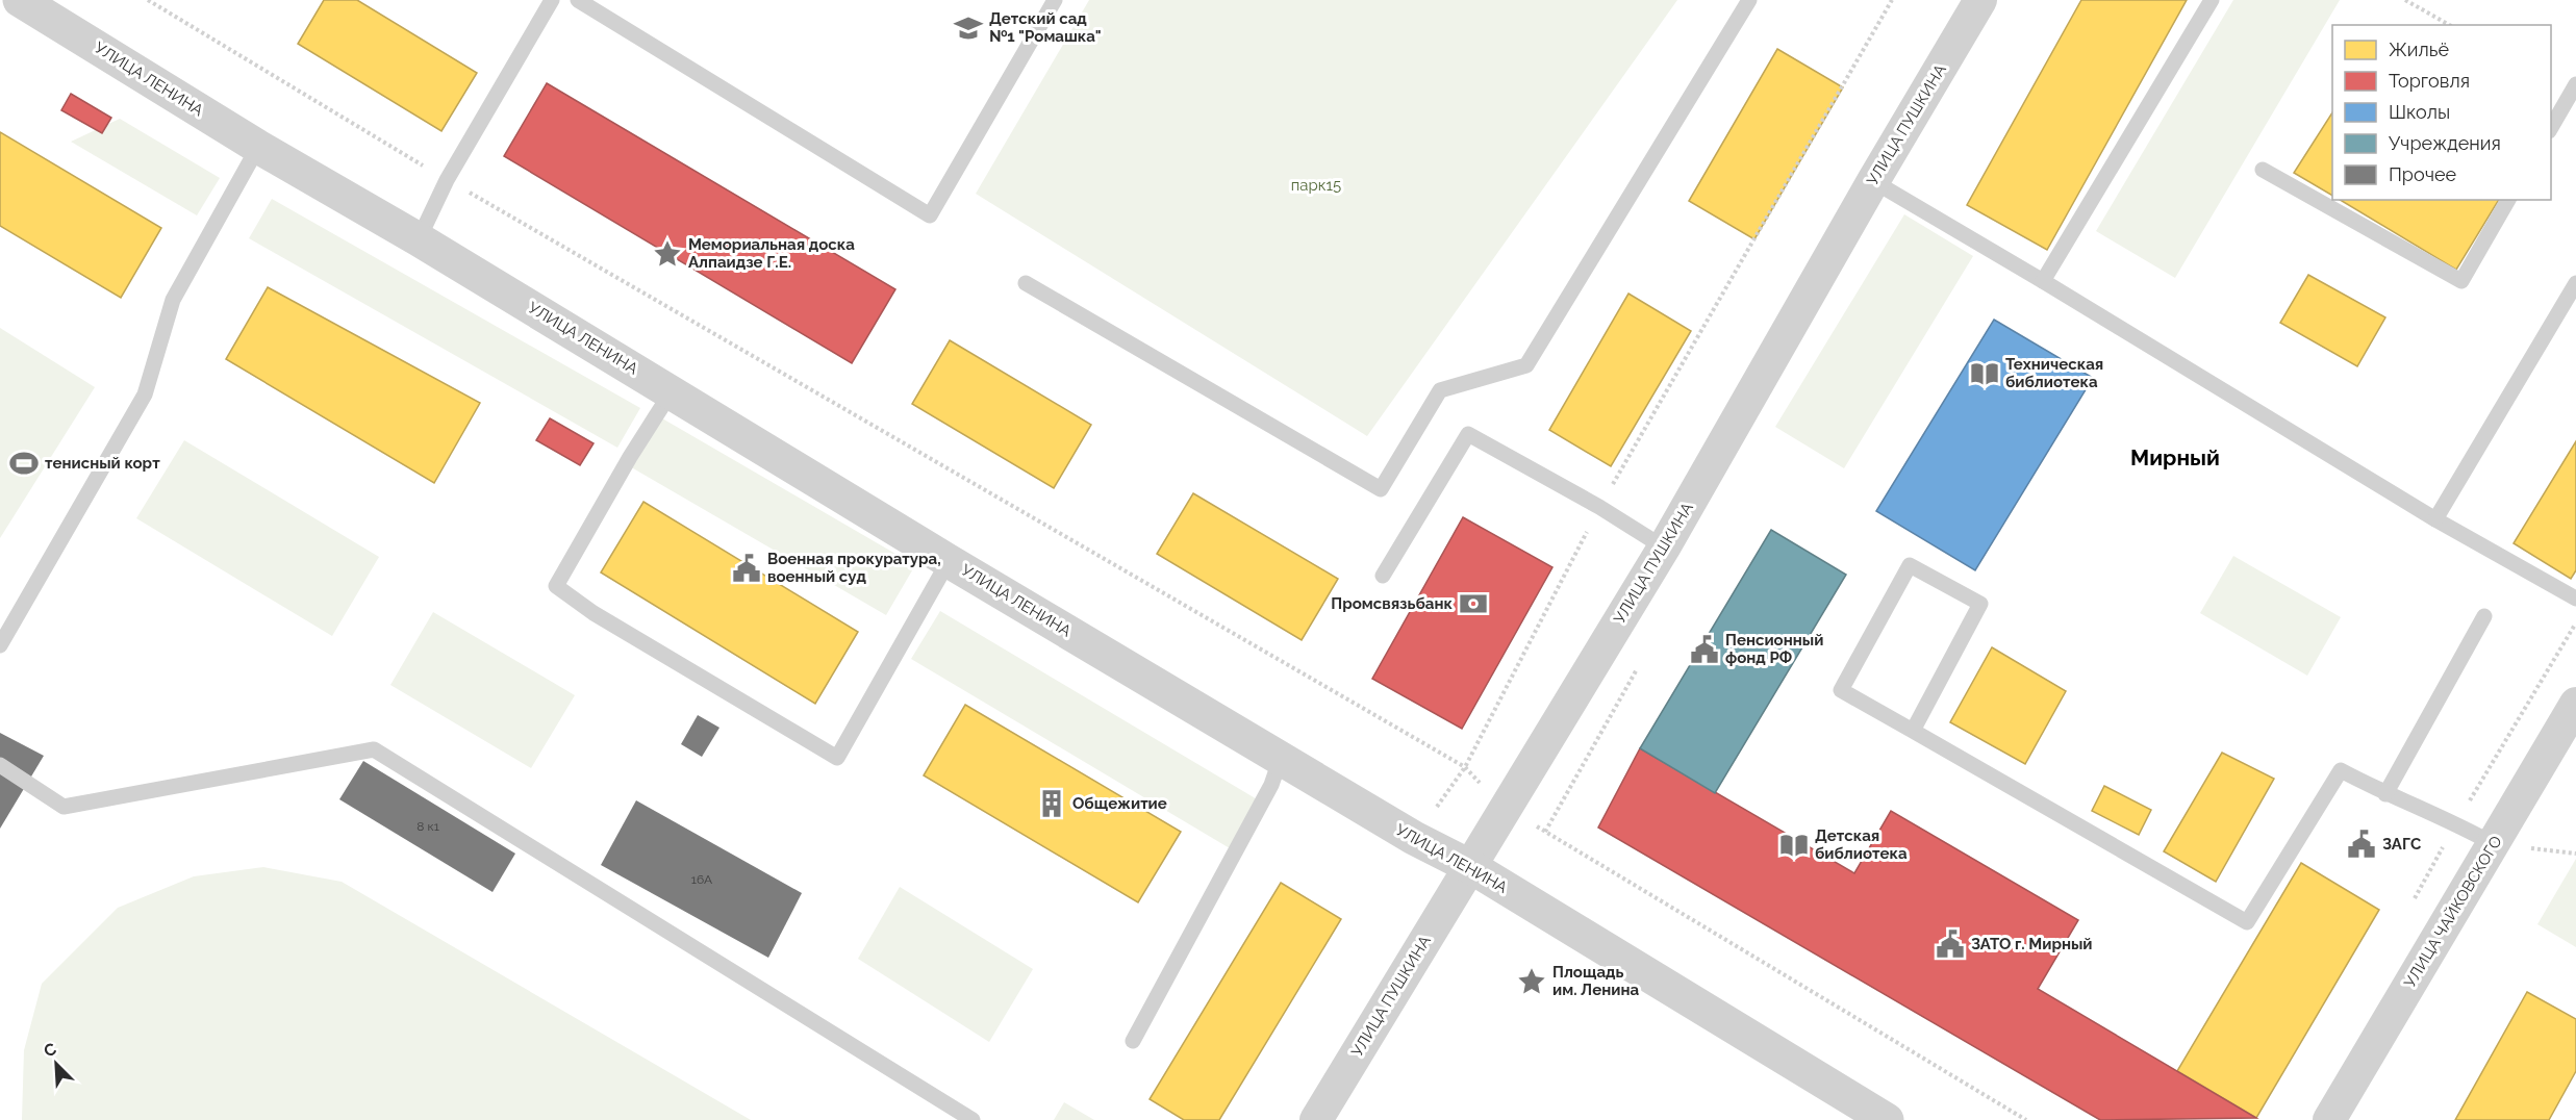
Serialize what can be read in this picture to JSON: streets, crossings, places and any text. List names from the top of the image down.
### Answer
{
  "streets": {
    "street": ["УЛИЦА ЛЕНИНА", "УЛИЦА ПУШКИНА", "УЛИЦА ЧАЙКОВСКОГО"]
  },
  "crossings": [
    ["УЛИЦА ЛЕНИНА", "УЛИЦА ПУШКИНА"]
  ],
  "districts": ["Мирный"],
  "parks": ["парк15"],
  "places": {
    "school or university": ["Детский сад №1 \"Ромашка\""],
    "place": ["Мемориальная доска Алпаидзе Г.Е.", "Площадь им. Ленина"],
    "library": ["Техническая библиотека", "Детская библиотека"],
    "sports": ["тенисный корт"],
    "public building": [
      "Военная прокуратура, военный суд",
      "Пенсионный фонд РФ",
      "ЗАГС",
      "ЗАТО г. Мирный"
    ],
    "bank": ["Промсвязьбанк"],
    "building": ["Общежитие"]
  },
  "house_numbers": ["8 к1", "16А"],
  "legend": [
    "Жильё",
    "Торговля",
    "Школы",
    "Учреждения",
    "Прочее"
  ],
  "north": "top left"
}
